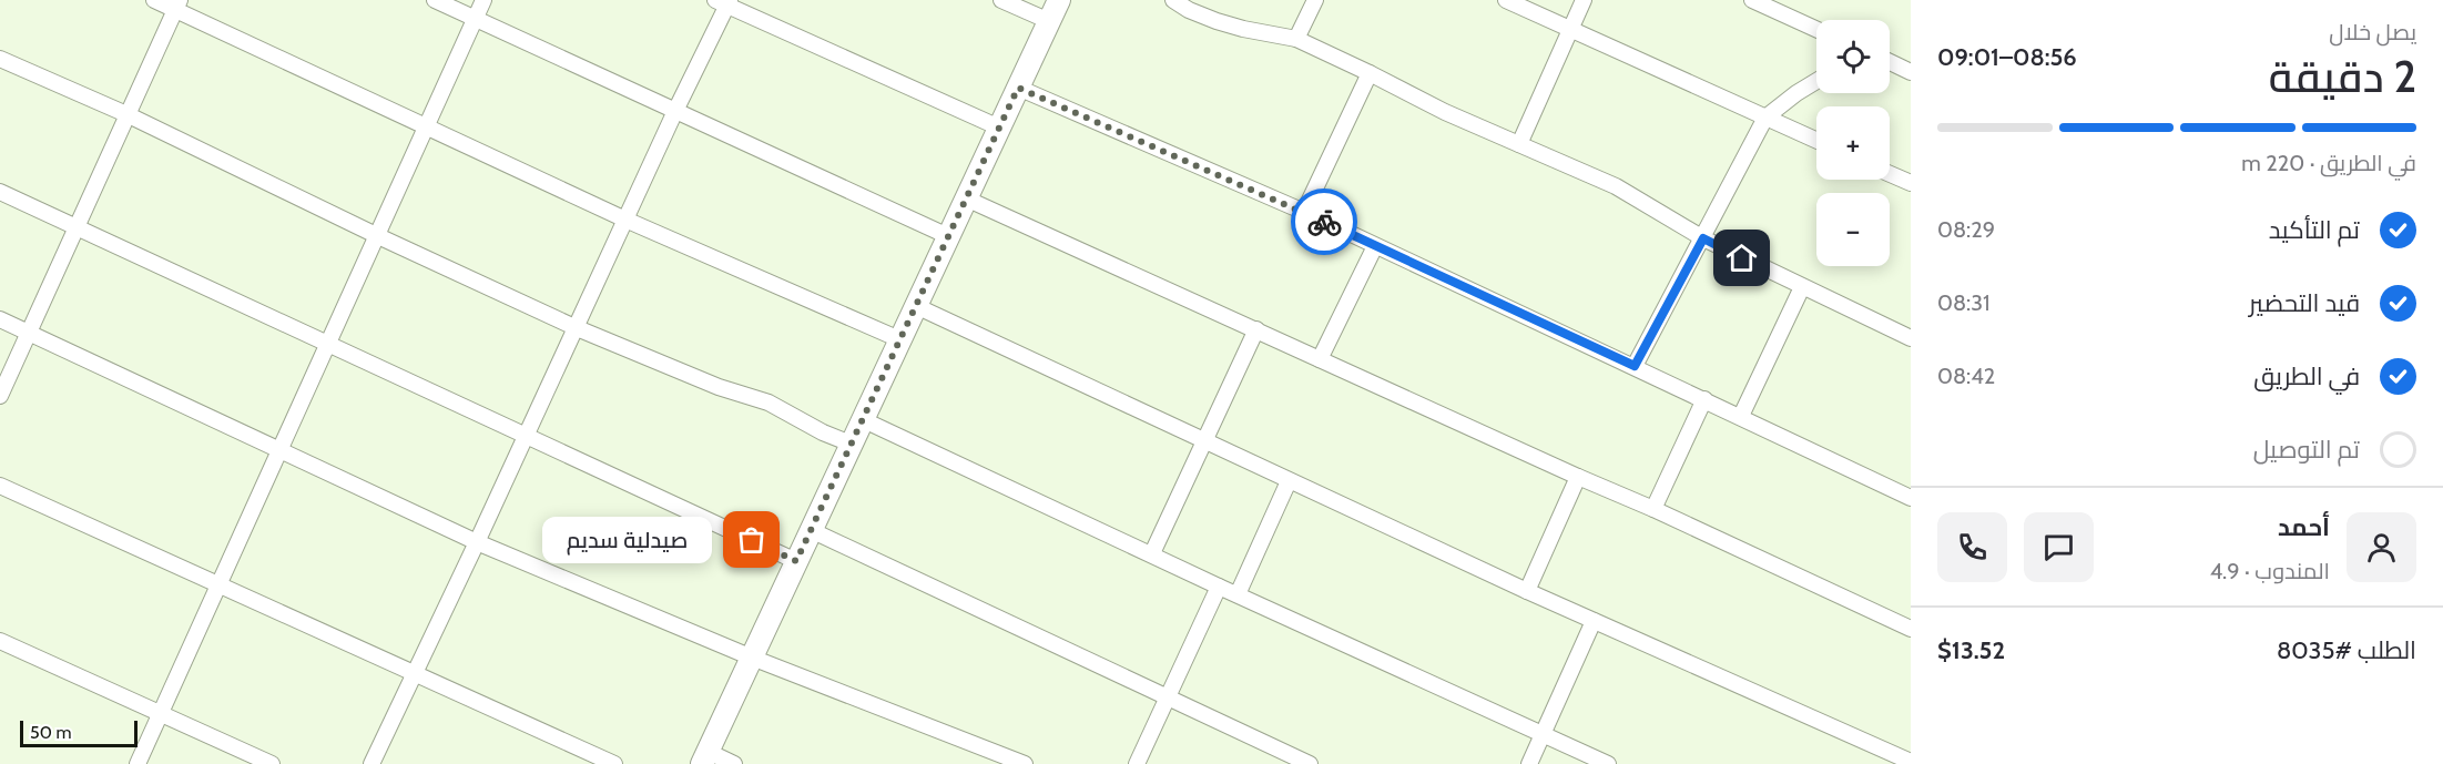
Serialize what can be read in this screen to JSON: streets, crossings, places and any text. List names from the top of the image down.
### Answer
{
  "places": ["صيدلية سديم"],
  "scale_bar": "50 m",
  "page": {
    "heading": ["2 دقيقة", "يصل خلال", "08:56–09:01"],
    "panel": [
      "أحمد",
      "المندوب · 4.9",
      "الطلب #8035",
      "$13.52"
    ],
    "map_buttons": ["+", "−"],
    "bar": "في الطريق · 220 m",
    "list": [
      ["تم التأكيد", "08:29"],
      ["قيد التحضير", "08:31"],
      ["في الطريق", "08:42"],
      "تم التوصيل"
    ],
    "bubble": "صيدلية سديم",
    "scale": "50 m"
  }
}
